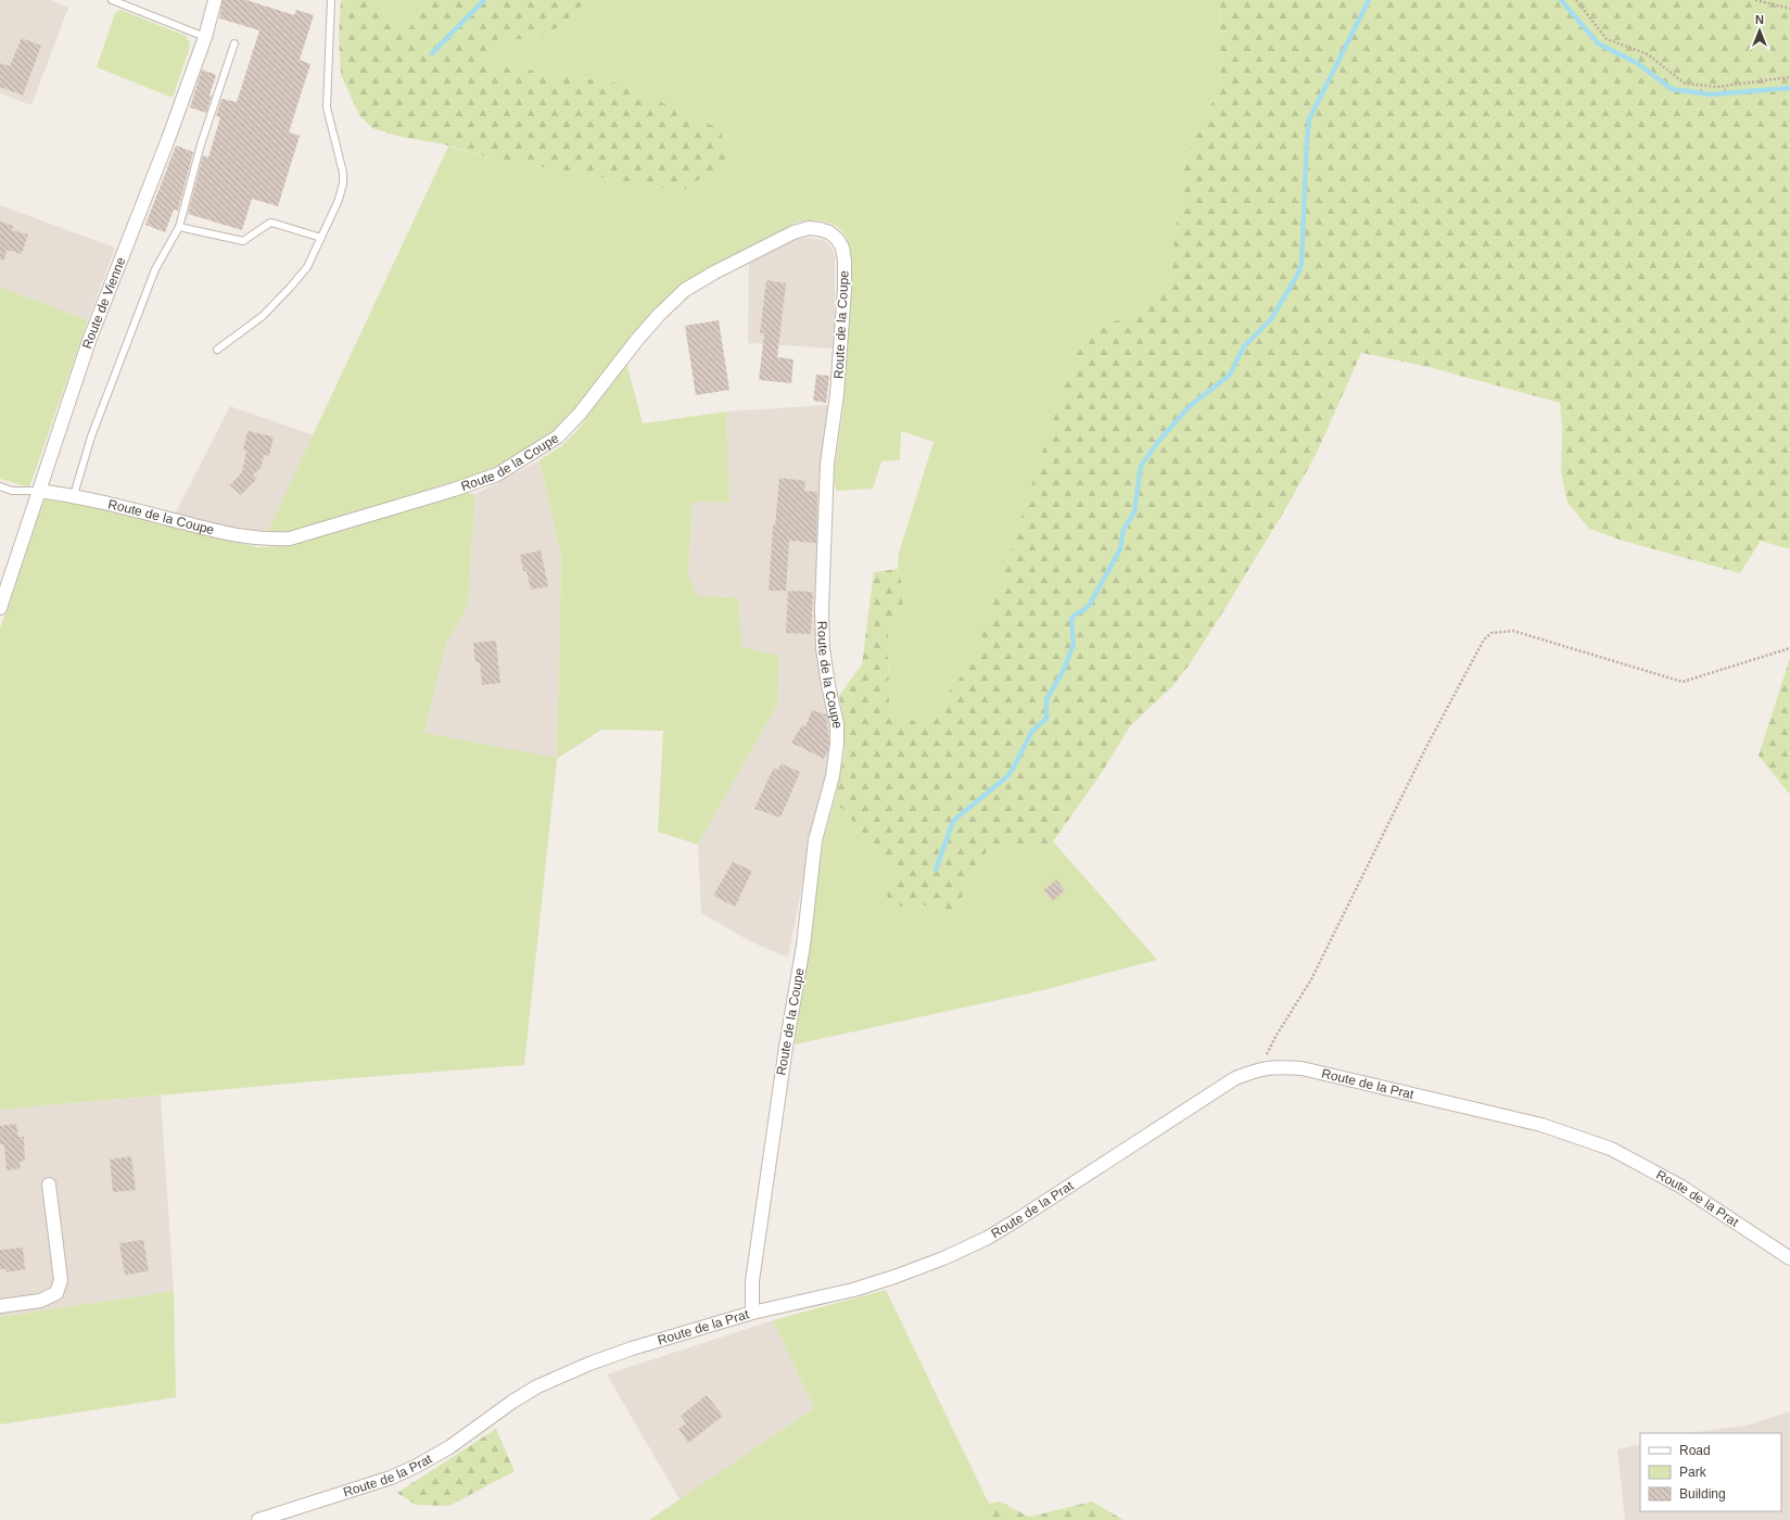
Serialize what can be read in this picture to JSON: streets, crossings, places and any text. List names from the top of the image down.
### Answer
{
  "streets": {
    "street": ["Route de Vienne", "Route de la Coupe", "Route de la Prat"]
  },
  "crossings": [
    ["Route de Vienne", "Route de la Coupe"],
    ["Route de la Coupe", "Route de la Prat"]
  ],
  "legend": ["Road", "Park", "Building"],
  "north": "top"
}
